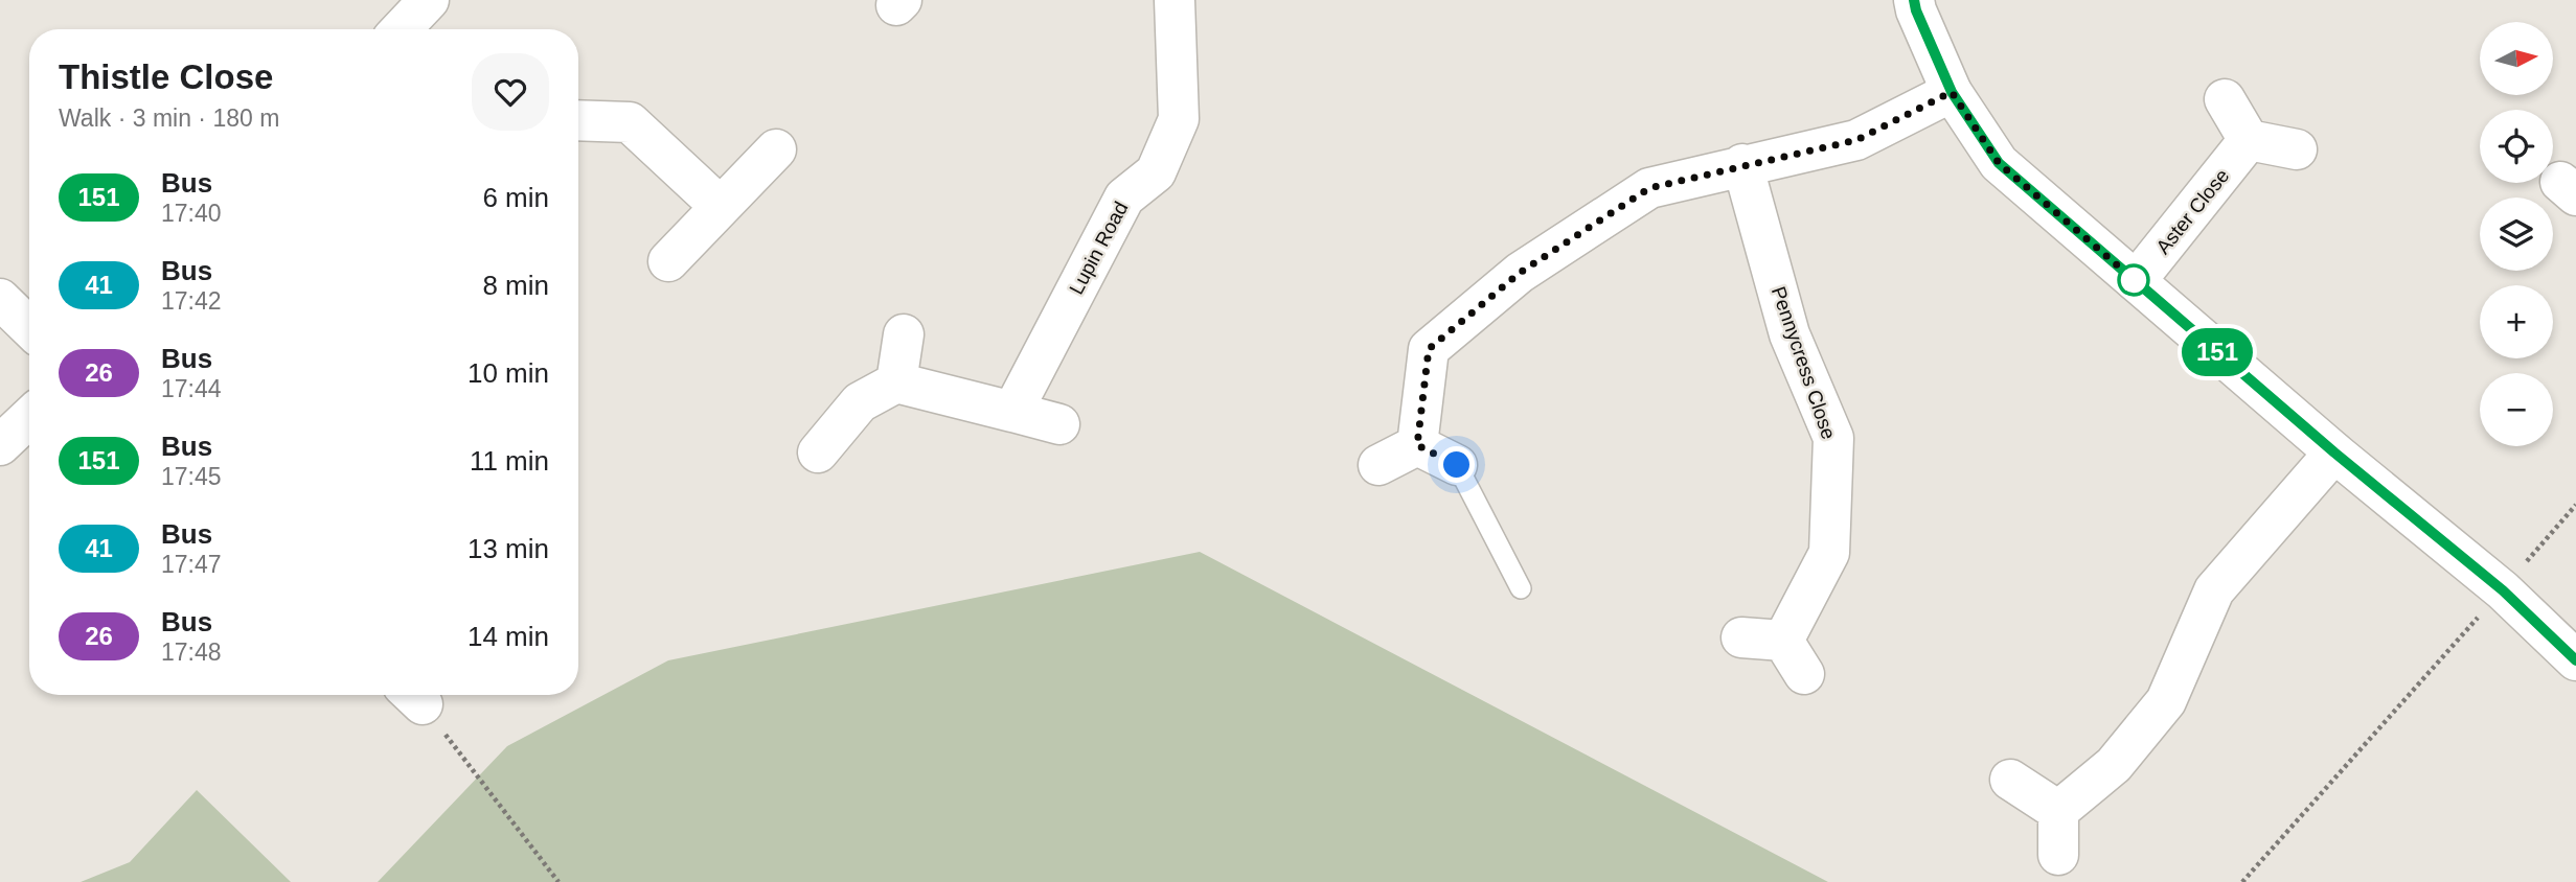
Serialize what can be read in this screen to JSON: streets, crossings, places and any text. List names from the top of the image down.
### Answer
{
  "streets": {
    "street": ["Aster Close", "Lupin Road", "Pennycress Close"]
  },
  "lines": ["bus line 151"],
  "north": "right",
  "page": {
    "on_map": "151",
    "map_buttons": ["+", "−"],
    "heading": ["Thistle Close", "Walk · 3 min · 180 m"],
    "list": [
      {
        "mark": "151",
        "name": "Bus",
        "note": "17:40",
        "value": "6 min"
      },
      {
        "mark": "41",
        "name": "Bus",
        "note": "17:42",
        "value": "8 min"
      },
      {
        "mark": "26",
        "name": "Bus",
        "note": "17:44",
        "value": "10 min"
      },
      {
        "mark": "151",
        "name": "Bus",
        "note": "17:45",
        "value": "11 min"
      },
      {
        "mark": "41",
        "name": "Bus",
        "note": "17:47",
        "value": "13 min"
      },
      {
        "mark": "26",
        "name": "Bus",
        "note": "17:48",
        "value": "14 min"
      }
    ]
  }
}
